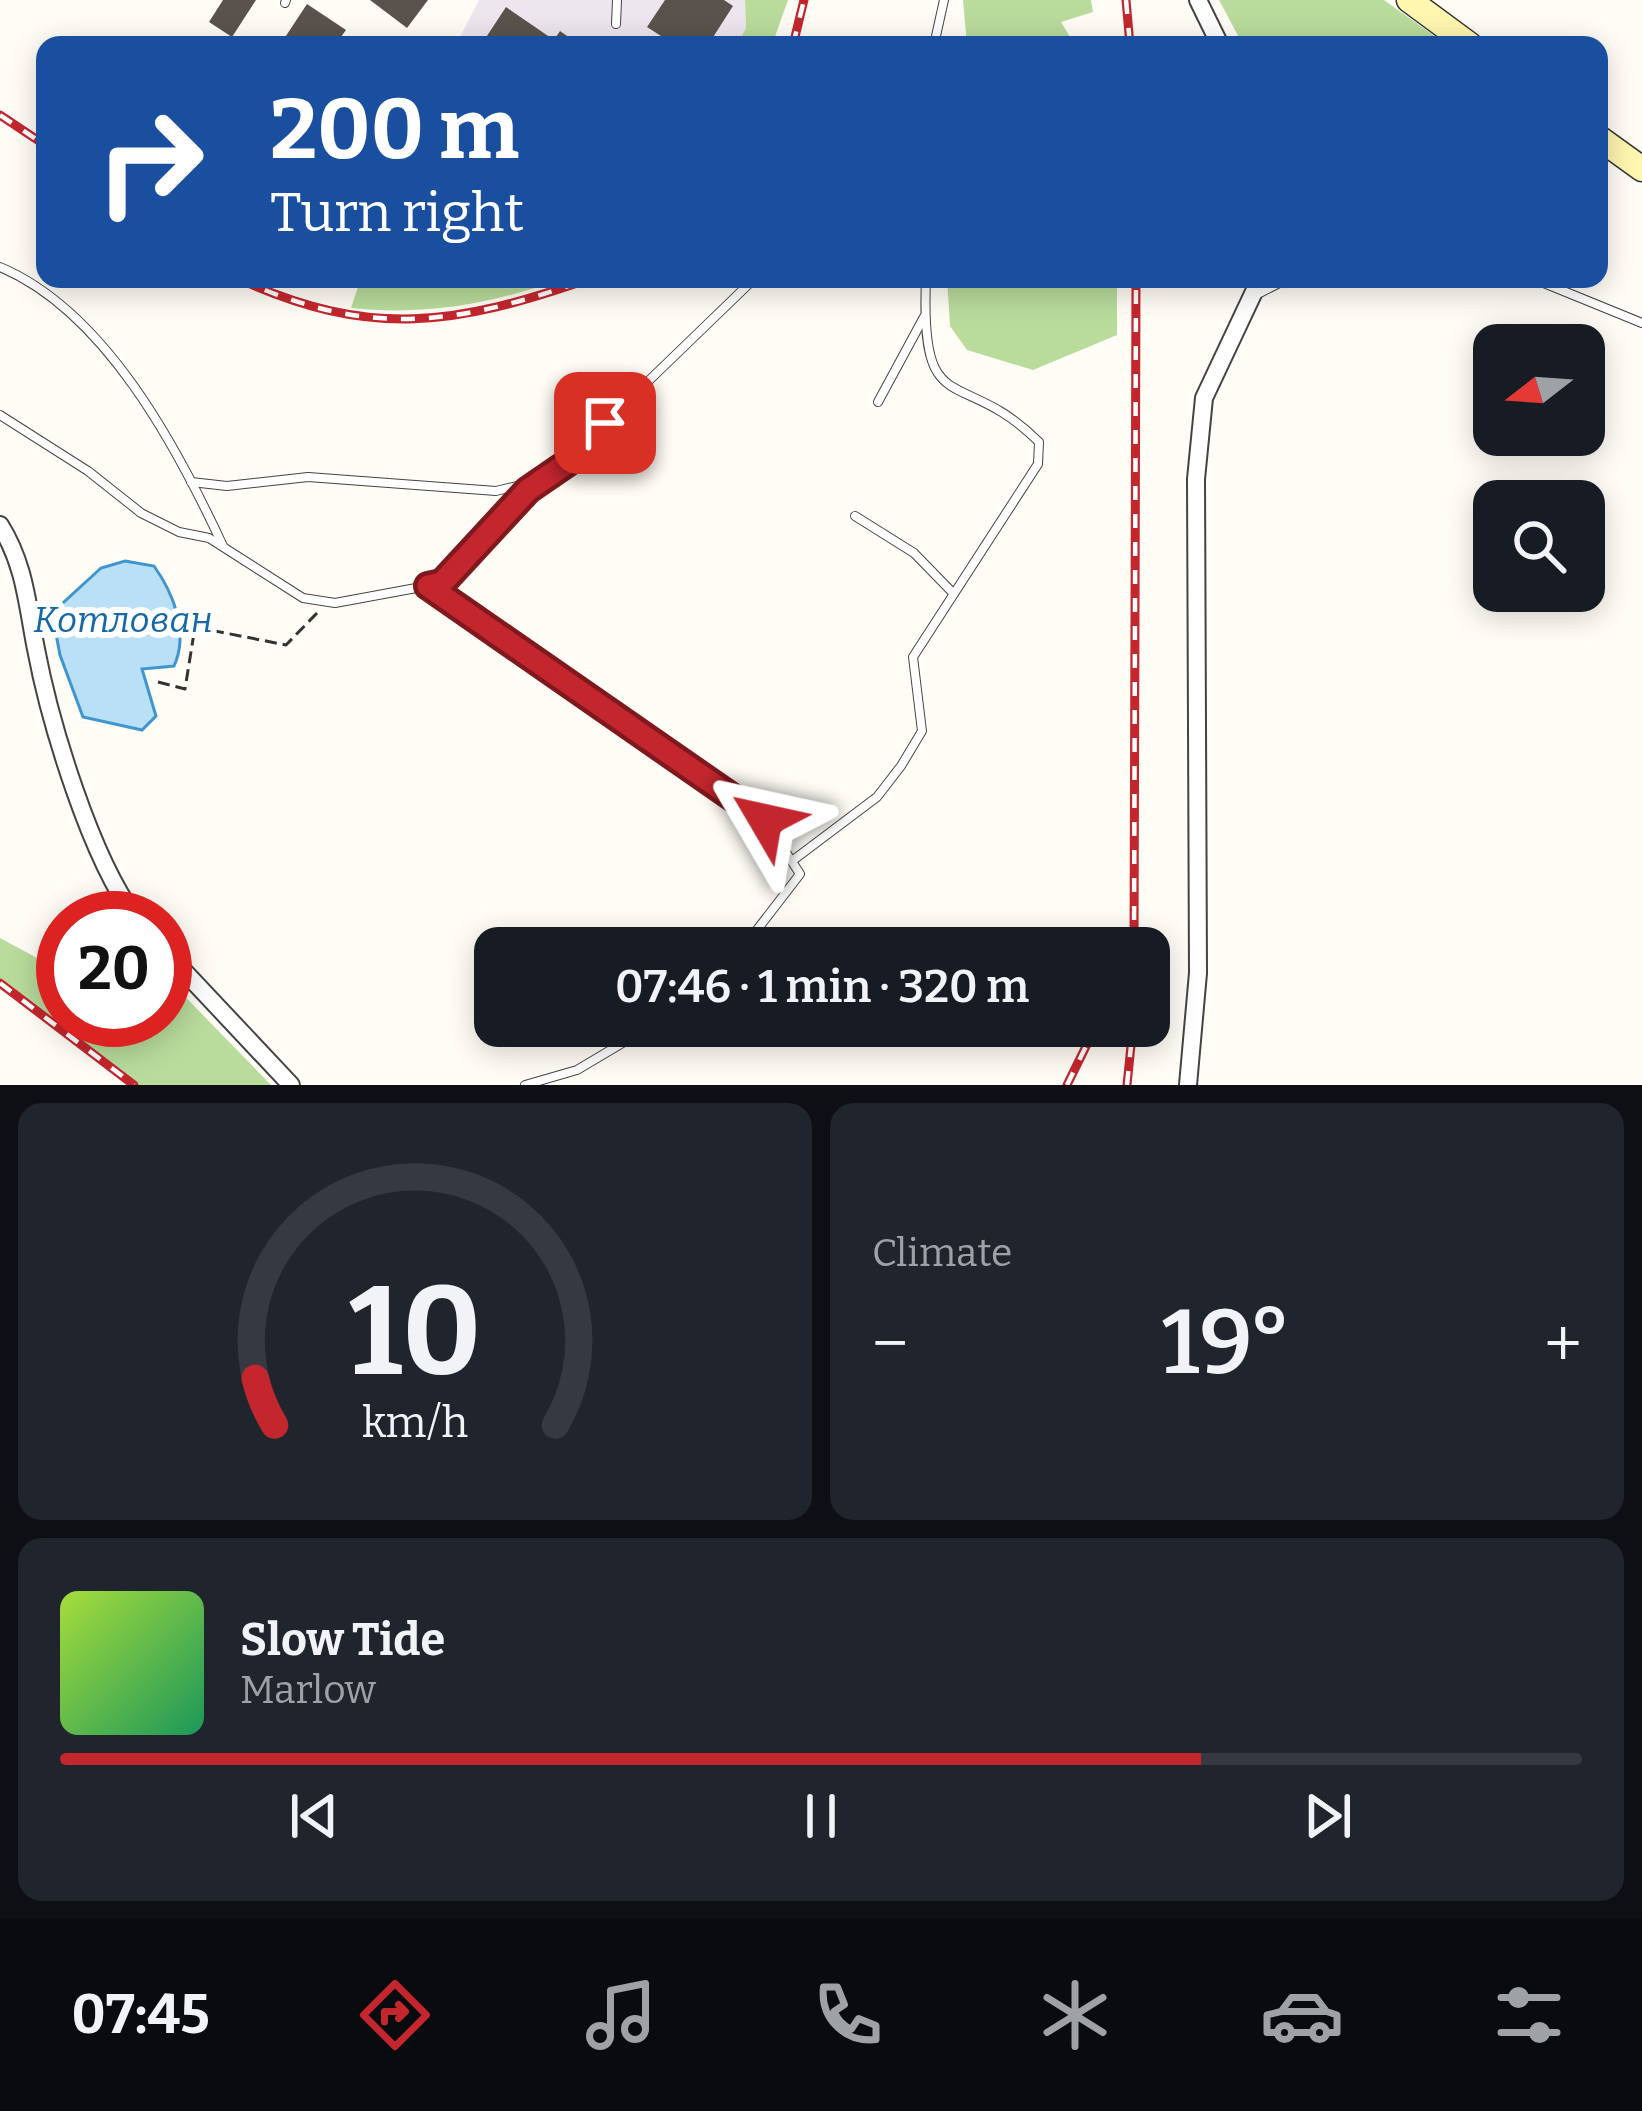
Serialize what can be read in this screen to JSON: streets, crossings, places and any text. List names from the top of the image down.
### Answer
{
  "water": ["Котлован"],
  "north": "left",
  "page": {
    "turn": ["200 m", "Turn right"],
    "limit": "20",
    "trip": "07:46 · 1 min · 320 m",
    "tile": "Climate",
    "heat": ["−", "19°", "+"],
    "song": ["Slow Tide", "Marlow"],
    "tabs": "07:45",
    "gauge": ["10", "km/h"]
  }
}
